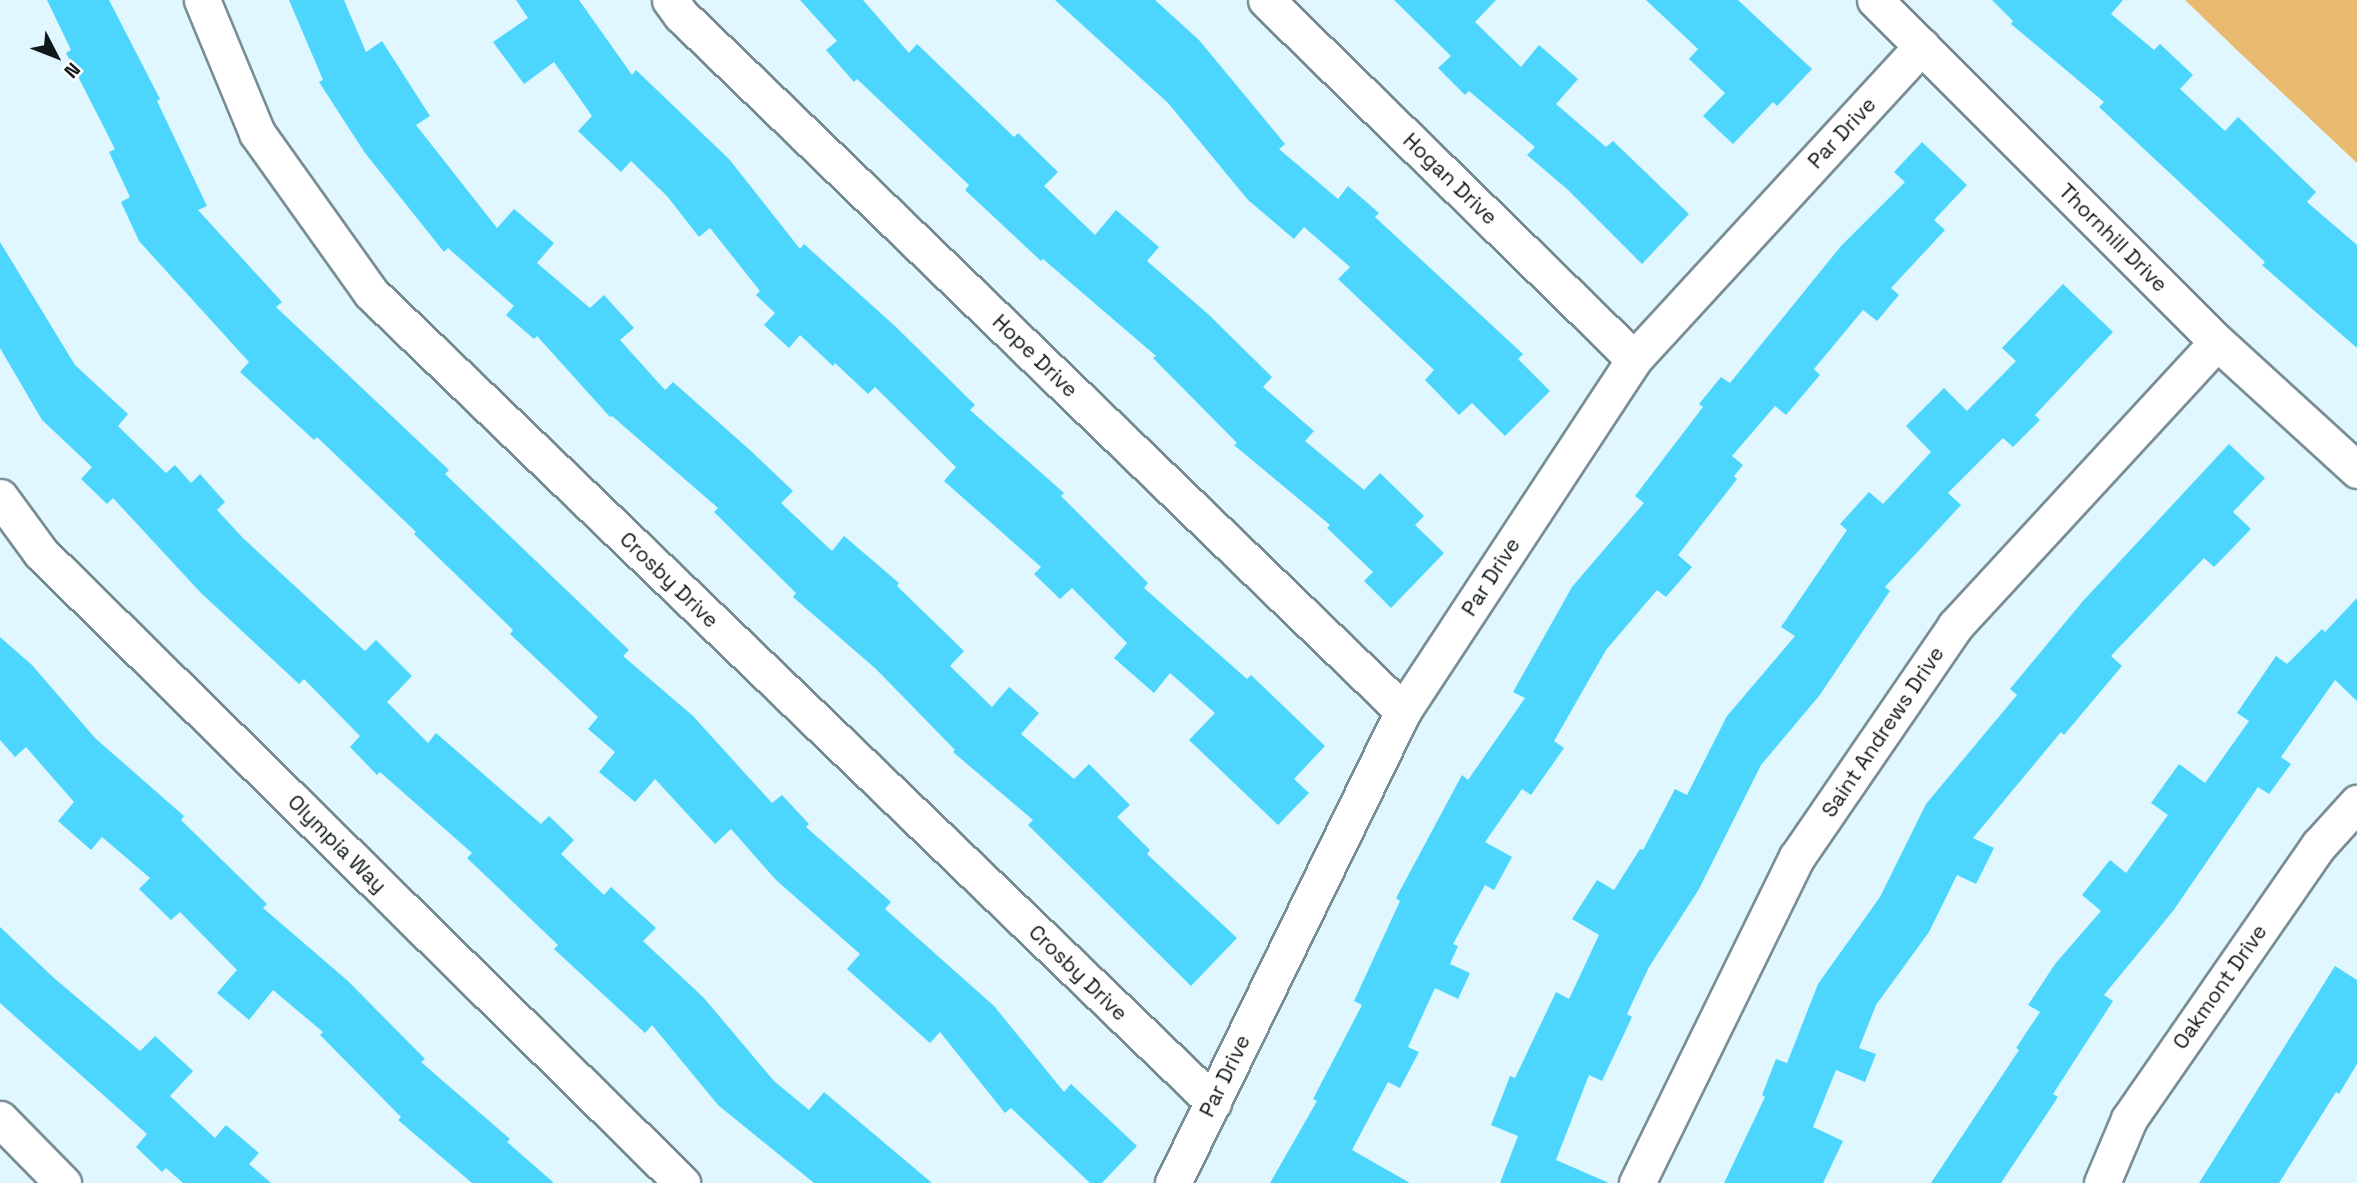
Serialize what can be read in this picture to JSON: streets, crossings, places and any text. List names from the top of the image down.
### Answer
{
  "streets": {
    "street": [
      "Par Drive",
      "Hogan Drive",
      "Thornhill Drive",
      "Hope Drive",
      "Crosby Drive",
      "Saint Andrews Drive",
      "Olympia Way",
      "Oakmont Drive"
    ]
  },
  "crossings": [
    ["Par Drive", "Hogan Drive"],
    ["Par Drive", "Thornhill Drive"],
    ["Par Drive", "Hope Drive"],
    ["Par Drive", "Crosby Drive"],
    ["Thornhill Drive", "Saint Andrews Drive"]
  ],
  "north": "bottom right"
}
